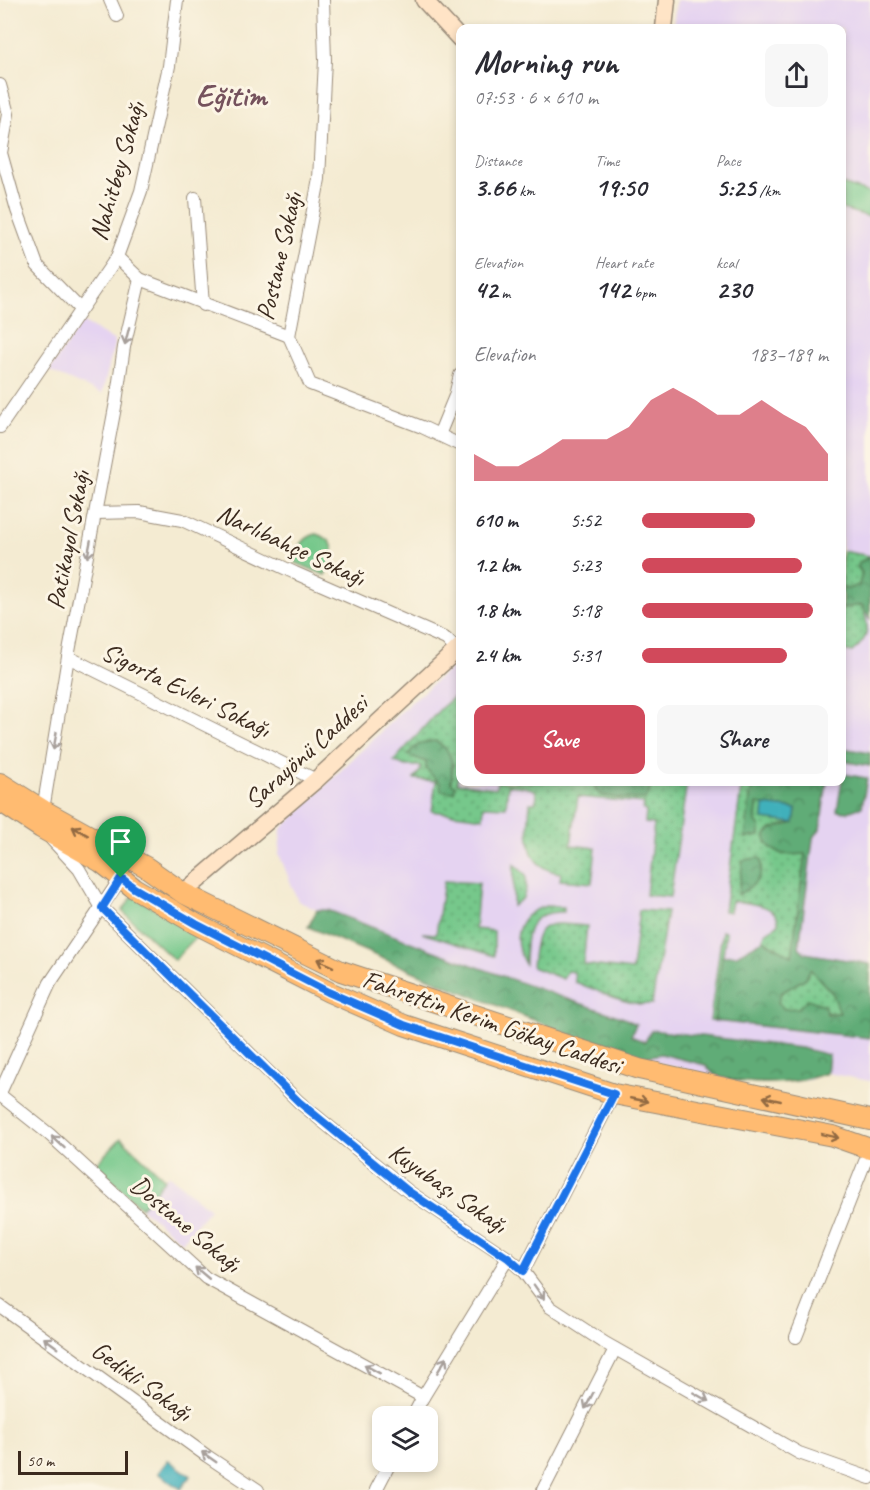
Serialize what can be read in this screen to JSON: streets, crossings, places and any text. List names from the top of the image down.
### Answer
{
  "streets": {
    "main road": ["Fahrettin Kerim Gökay Caddesi"],
    "street": [
      "Nahitbey Sokağı",
      "Postane Sokağı",
      "Patikayol Sokağı",
      "Narlıbahçe Sokağı",
      "Sigorta Evleri Sokağı",
      "Sarayönü Caddesi",
      "Kuyubaşı Sokağı",
      "Dostane Sokağı",
      "Gedikli Sokağı"
    ]
  },
  "crossings": [
    ["Nahitbey Sokağı", "Postane Sokağı"],
    ["Postane Sokağı", "Patikayol Sokağı"],
    ["Patikayol Sokağı", "Narlıbahçe Sokağı"],
    ["Patikayol Sokağı", "Sigorta Evleri Sokağı"],
    ["Patikayol Sokağı", "Fahrettin Kerim Gökay Caddesi"],
    ["Patikayol Sokağı", "Kuyubaşı Sokağı"],
    ["Sigorta Evleri Sokağı", "Sarayönü Caddesi"],
    ["Sarayönü Caddesi", "Fahrettin Kerim Gökay Caddesi"],
    ["Fahrettin Kerim Gökay Caddesi", "Kuyubaşı Sokağı"]
  ],
  "one_way": [
    "Patikayol Sokağı",
    "Kuyubaşı Sokağı",
    "Dostane Sokağı",
    "Gedikli Sokağı"
  ],
  "districts": ["Eğitim"],
  "scale_bar": "50 m",
  "page": {
    "heading": ["Morning run", "07:53 · 6 × 610 m"],
    "stats": [
      ["Distance", "3.66 km"],
      ["Time", "19:50"],
      ["Pace", "5:25 /km"],
      ["Elevation", "42 m"],
      ["Heart rate", "142 bpm"],
      ["kcal", "230"]
    ],
    "chart": ["Elevation", "183–189 m"],
    "list": [
      {
        "name": "610 m",
        "note": "5:52"
      },
      {
        "name": "1.2 km",
        "note": "5:23"
      },
      {
        "name": "1.8 km",
        "note": "5:18"
      },
      {
        "name": "2.4 km",
        "note": "5:31"
      }
    ],
    "buttons": ["Save", "Share"],
    "scale": "50 m"
  }
}
